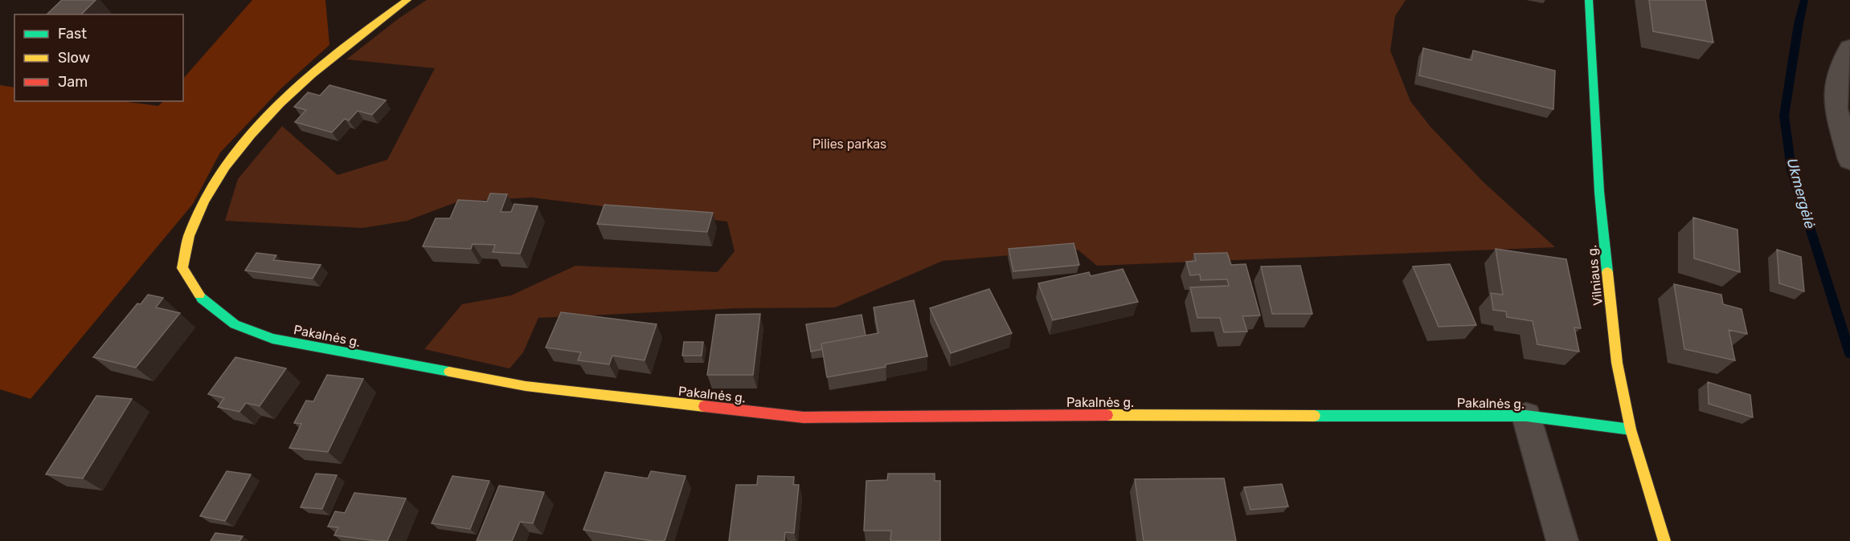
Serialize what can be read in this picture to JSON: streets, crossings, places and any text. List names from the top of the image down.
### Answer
{
  "streets": {
    "street": ["Vilniaus g.", "Pakalnės g."]
  },
  "crossings": [
    ["Vilniaus g.", "Pakalnės g."]
  ],
  "water": ["Ukmergėlė"],
  "parks": ["Pilies parkas"],
  "legend": ["Fast", "Slow", "Jam"]
}
